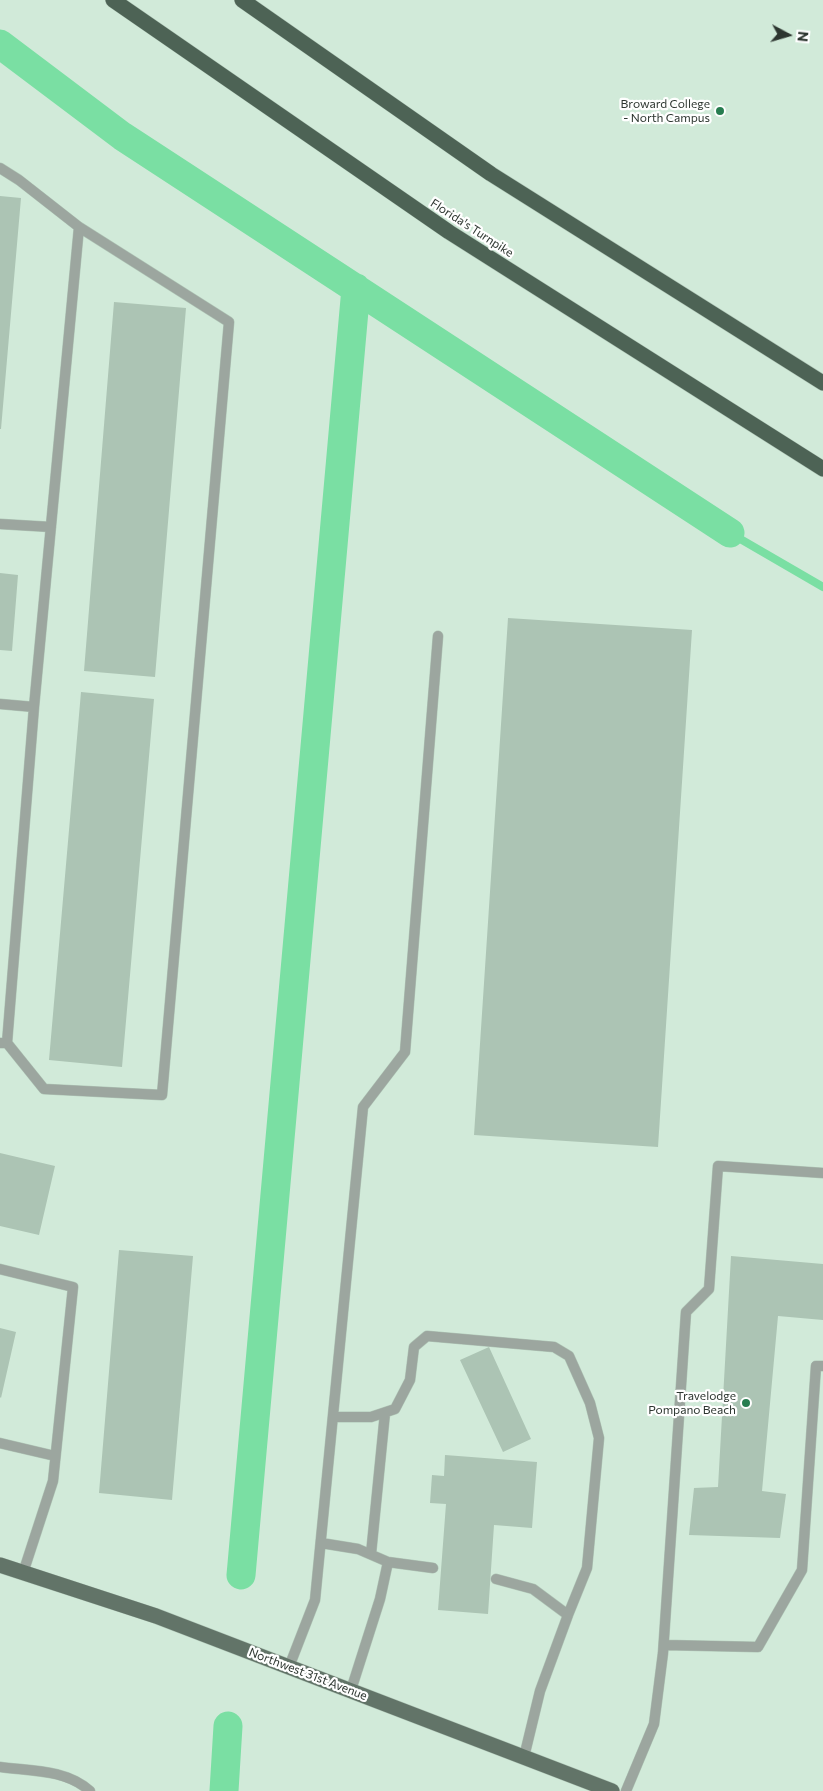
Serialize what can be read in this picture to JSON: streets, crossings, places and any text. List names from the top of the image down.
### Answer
{
  "streets": {
    "highway": ["Florida's Turnpike"],
    "main road": ["Northwest 31st Avenue"]
  },
  "places": ["Broward College - North Campus", "Travelodge Pompano Beach"],
  "north": "right"
}
